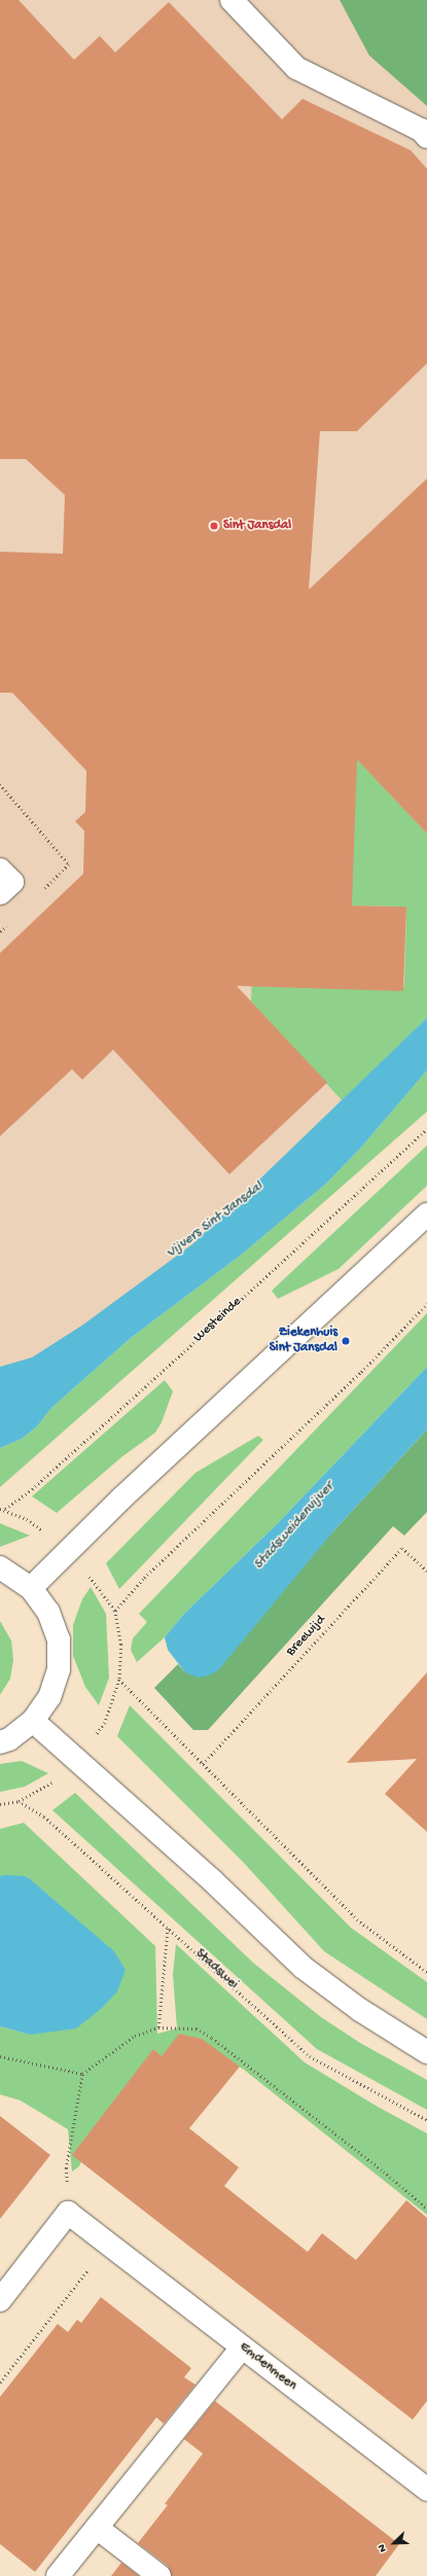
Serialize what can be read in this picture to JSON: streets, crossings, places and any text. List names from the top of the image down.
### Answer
{
  "streets": {
    "street": ["Emdenmeen"],
    "path": ["Westeinde", "Breewijd", "Stadswei"]
  },
  "water": ["Vijvers Sint Jansdal", "Stadsweidenvijver"],
  "places": ["Sint Jansdal", "Ziekenhuis Sint Jansdal"],
  "north": "bottom left"
}
